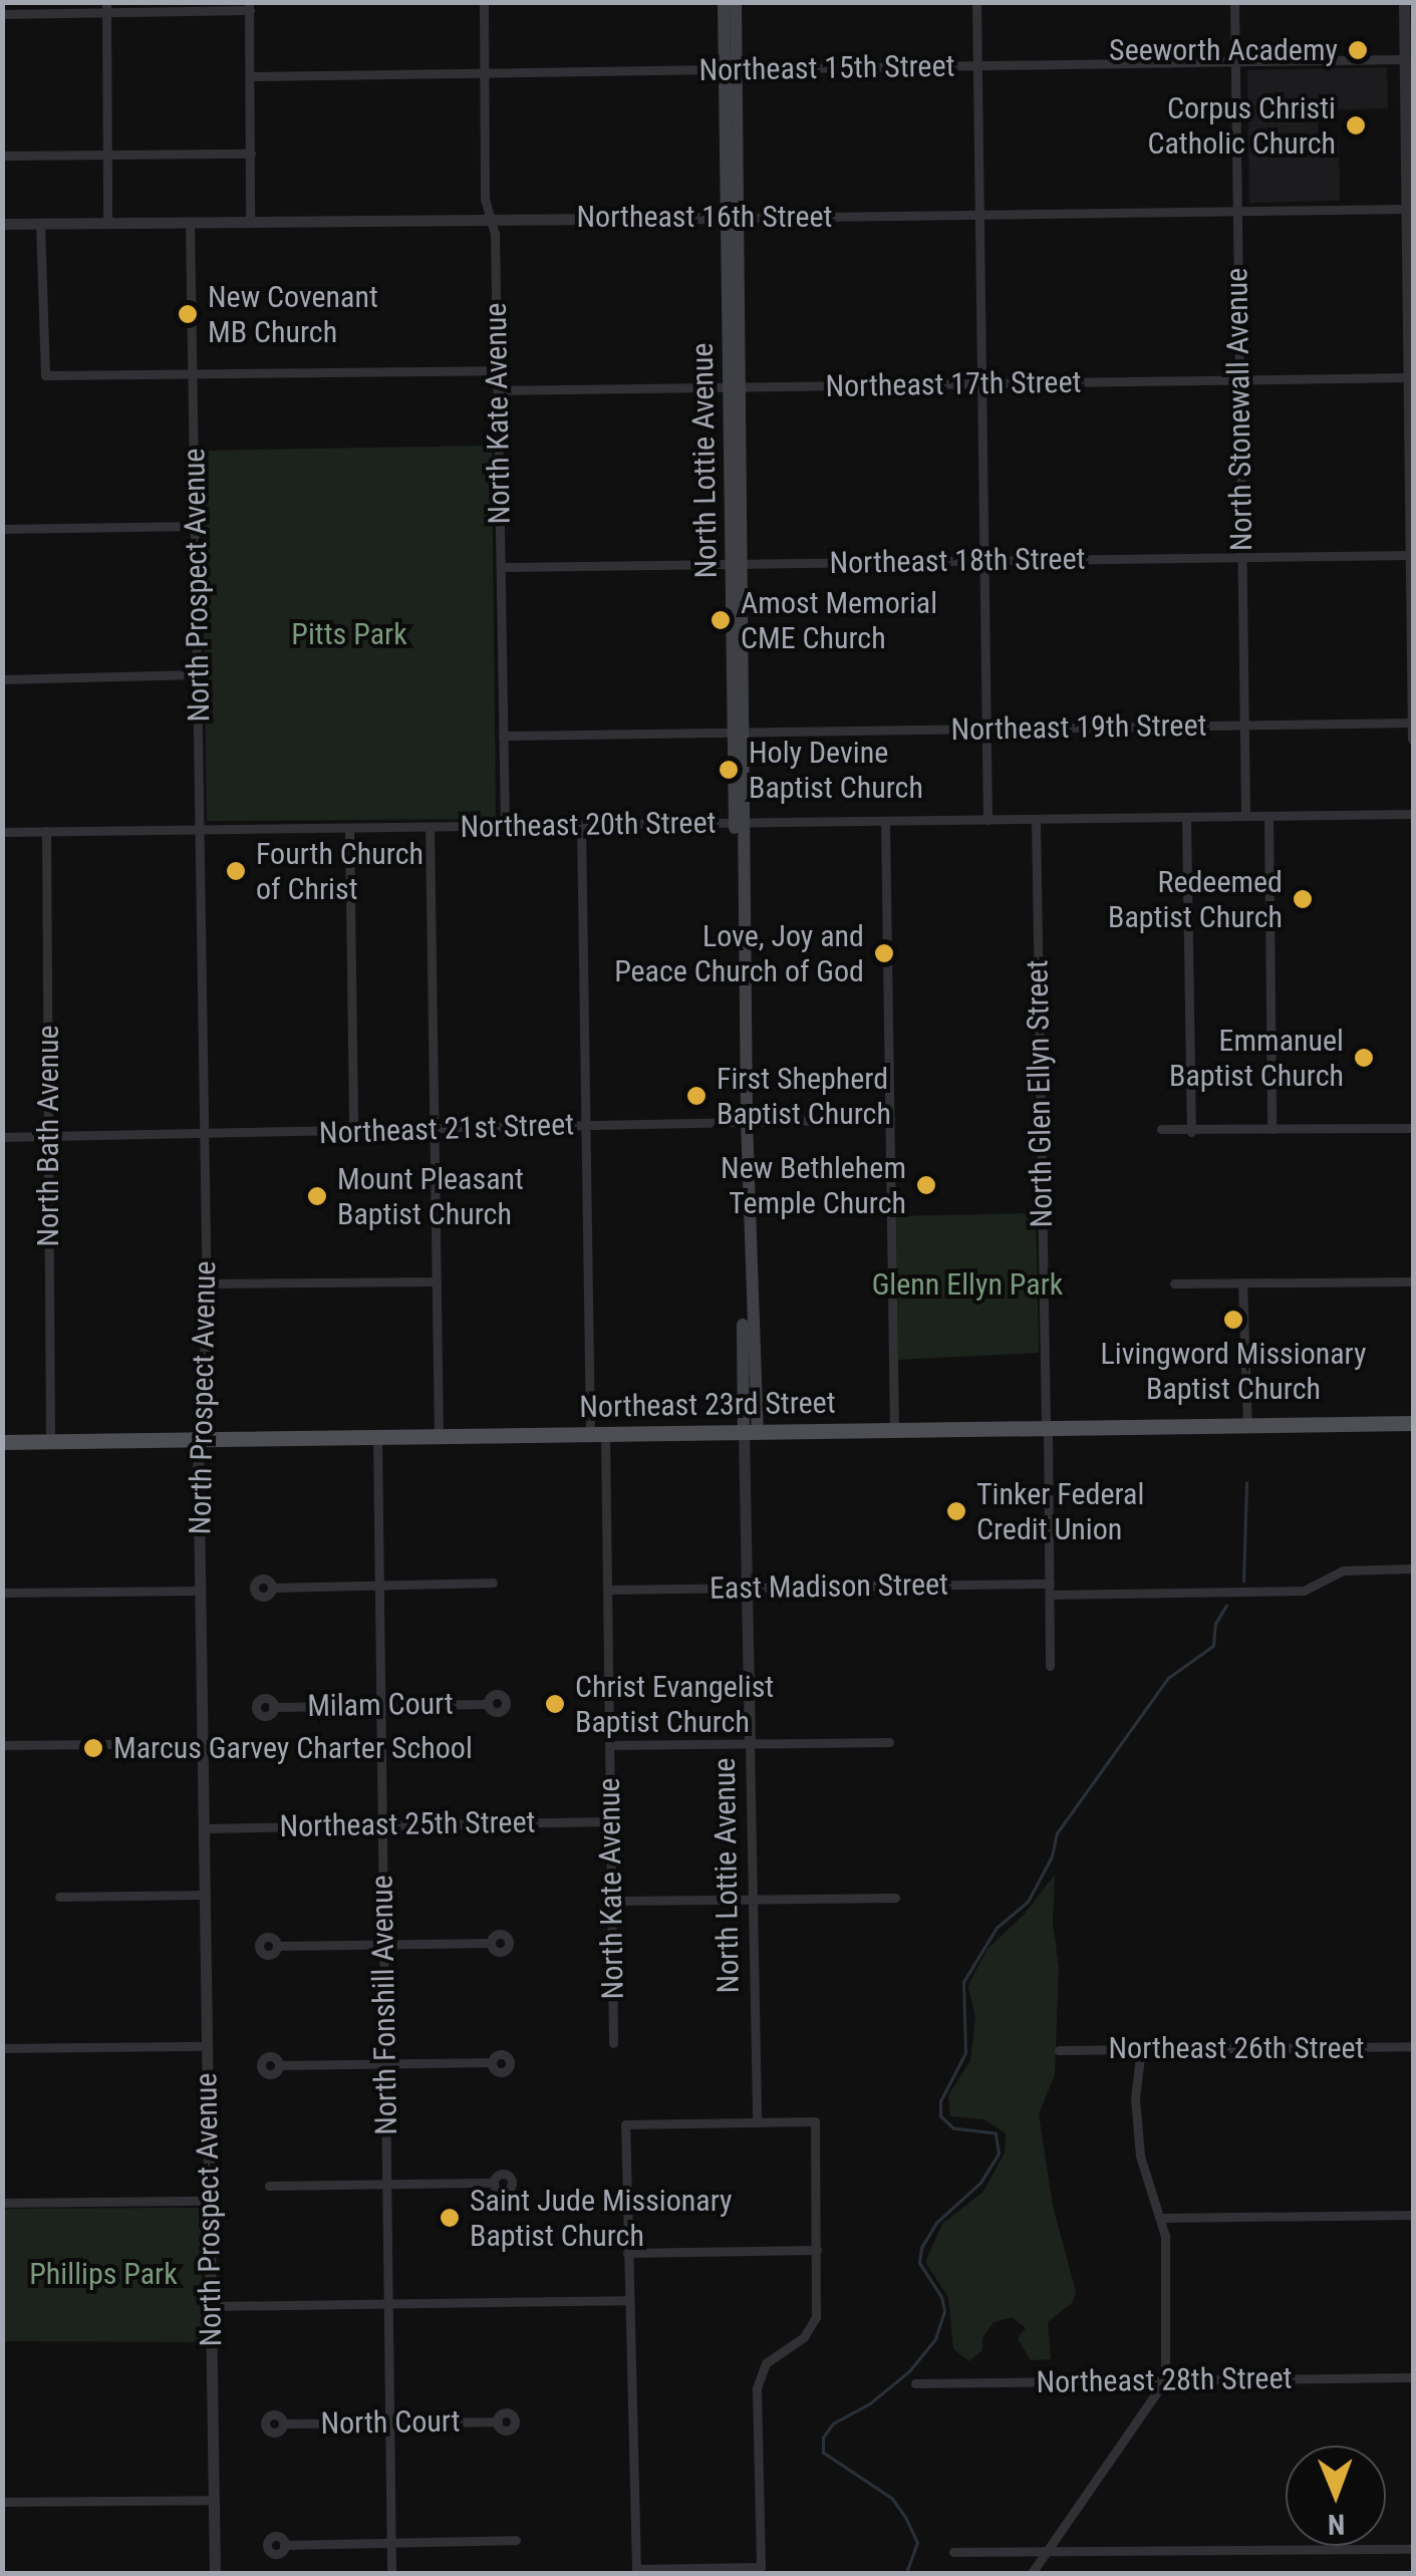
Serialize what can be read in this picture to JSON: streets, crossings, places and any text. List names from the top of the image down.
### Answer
{
  "streets": {
    "main road": ["North Lottie Avenue", "Northeast 23rd Street"],
    "street": [
      "Northeast 15th Street",
      "Northeast 16th Street",
      "Northeast 17th Street",
      "North Stonewall Avenue",
      "North Kate Avenue",
      "Northeast 18th Street",
      "North Prospect Avenue",
      "Northeast 19th Street",
      "Northeast 20th Street",
      "North Glen Ellyn Street",
      "Northeast 21st Street",
      "North Bath Avenue",
      "East Madison Street",
      "Milam Court",
      "Northeast 25th Street",
      "North Fonshill Avenue",
      "Northeast 26th Street",
      "Northeast 28th Street",
      "North Court"
    ]
  },
  "crossings": [
    ["Northeast 15th Street", "North Stonewall Avenue"],
    ["Northeast 15th Street", "North Kate Avenue"],
    ["Northeast 15th Street", "North Lottie Avenue"],
    ["Northeast 16th Street", "North Stonewall Avenue"],
    ["Northeast 16th Street", "North Kate Avenue"],
    ["Northeast 16th Street", "North Lottie Avenue"],
    ["Northeast 16th Street", "North Prospect Avenue"],
    ["Northeast 17th Street", "North Stonewall Avenue"],
    ["Northeast 17th Street", "North Kate Avenue"],
    ["Northeast 17th Street", "North Lottie Avenue"],
    ["North Stonewall Avenue", "Northeast 18th Street"],
    ["North Stonewall Avenue", "Northeast 19th Street"],
    ["North Stonewall Avenue", "Northeast 20th Street"],
    ["North Kate Avenue", "Northeast 18th Street"],
    ["North Kate Avenue", "Northeast 19th Street"],
    ["North Kate Avenue", "Northeast 20th Street"],
    ["North Kate Avenue", "Northeast 21st Street"],
    ["North Kate Avenue", "Northeast 23rd Street"],
    ["North Kate Avenue", "East Madison Street"],
    ["North Kate Avenue", "Northeast 25th Street"],
    ["North Lottie Avenue", "Northeast 18th Street"],
    ["North Lottie Avenue", "Northeast 19th Street"],
    ["North Lottie Avenue", "Northeast 20th Street"],
    ["North Lottie Avenue", "Northeast 21st Street"],
    ["North Lottie Avenue", "Northeast 23rd Street"],
    ["North Lottie Avenue", "East Madison Street"],
    ["North Prospect Avenue", "Northeast 20th Street"],
    ["North Prospect Avenue", "Northeast 21st Street"],
    ["North Prospect Avenue", "Northeast 23rd Street"],
    ["North Prospect Avenue", "Northeast 25th Street"],
    ["Northeast 20th Street", "North Glen Ellyn Street"],
    ["Northeast 20th Street", "North Bath Avenue"],
    ["North Glen Ellyn Street", "Northeast 23rd Street"],
    ["North Glen Ellyn Street", "East Madison Street"],
    ["Northeast 21st Street", "North Bath Avenue"],
    ["North Bath Avenue", "Northeast 23rd Street"],
    ["Northeast 23rd Street", "North Fonshill Avenue"],
    ["Milam Court", "North Fonshill Avenue"],
    ["Northeast 25th Street", "North Fonshill Avenue"],
    ["North Fonshill Avenue", "North Court"]
  ],
  "parks": ["Pitts Park", "Glenn Ellyn Park", "Phillips Park"],
  "places": [
    "Seeworth Academy",
    "Corpus Christi Catholic Church",
    "New Covenant MB Church",
    "Amost Memorial CME Church",
    "Holy Devine Baptist Church",
    "Fourth Church of Christ",
    "Redeemed Baptist Church",
    "Love, Joy and Peace Church of God",
    "Emmanuel Baptist Church",
    "First Shepherd Baptist Church",
    "New Bethlehem Temple Church",
    "Mount Pleasant Baptist Church",
    "Livingword Missionary Baptist Church",
    "Tinker Federal Credit Union",
    "Christ Evangelist Baptist Church",
    "Marcus Garvey Charter School",
    "Saint Jude Missionary Baptist Church"
  ],
  "north": "bottom"
}
